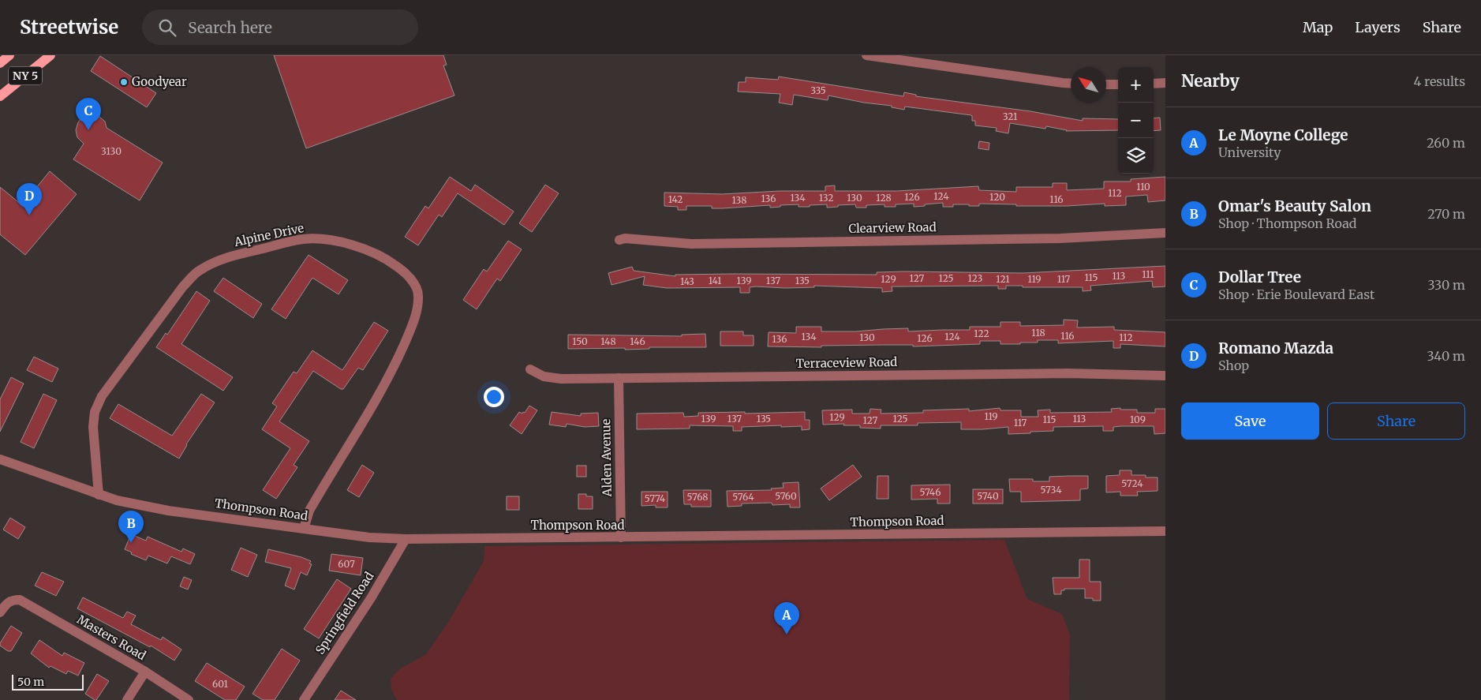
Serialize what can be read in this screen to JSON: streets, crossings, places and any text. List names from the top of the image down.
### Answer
{
  "streets": {
    "main road": ["NY 5"],
    "street": [
      "Clearview Road",
      "Alpine Drive",
      "Terraceview Road",
      "Alden Avenue",
      "Thompson Road",
      "Springfield Road",
      "Masters Road"
    ]
  },
  "crossings": [
    ["Alpine Drive", "Thompson Road"],
    ["Terraceview Road", "Alden Avenue"],
    ["Alden Avenue", "Thompson Road"],
    ["Thompson Road", "Springfield Road"]
  ],
  "places": ["Goodyear"],
  "house_numbers": [
    "335",
    "321",
    "3130",
    "110",
    "112",
    "124",
    "126",
    "120",
    "134",
    "132",
    "130",
    "128",
    "136",
    "142",
    "116",
    "138",
    "111",
    "113",
    "115",
    "127",
    "125",
    "123",
    "129",
    "121",
    "119",
    "117",
    "141",
    "139",
    "137",
    "135",
    "143",
    "118",
    "122",
    "116",
    "134",
    "124",
    "130",
    "112",
    "126",
    "136",
    "150",
    "148",
    "146",
    "119",
    "129",
    "139",
    "137",
    "135",
    "125",
    "113",
    "115",
    "109",
    "127",
    "117",
    "5724",
    "5734",
    "5746",
    "5760",
    "5740",
    "5768",
    "5764",
    "5774",
    "607",
    "601"
  ],
  "scale_bar": "50 m",
  "north": "top left",
  "page": {
    "header": "Streetwise",
    "search": "Search here",
    "nav": ["Map", "Layers", "Share"],
    "heading": ["Nearby", "4 results"],
    "map_buttons": ["+", "−"],
    "pins": [
      "C",
      "D",
      "B",
      "A"
    ],
    "list": [
      {
        "mark": "A",
        "name": "Le Moyne College",
        "note": "University",
        "value": "260 m"
      },
      {
        "mark": "B",
        "name": "Omar's Beauty Salon",
        "note": "Shop · Thompson Road",
        "value": "270 m"
      },
      {
        "mark": "C",
        "name": "Dollar Tree",
        "note": "Shop · Erie Boulevard East",
        "value": "330 m"
      },
      {
        "mark": "D",
        "name": "Romano Mazda",
        "note": "Shop",
        "value": "340 m"
      }
    ],
    "buttons": ["Save", "Share"],
    "scale": "50 m"
  }
}
